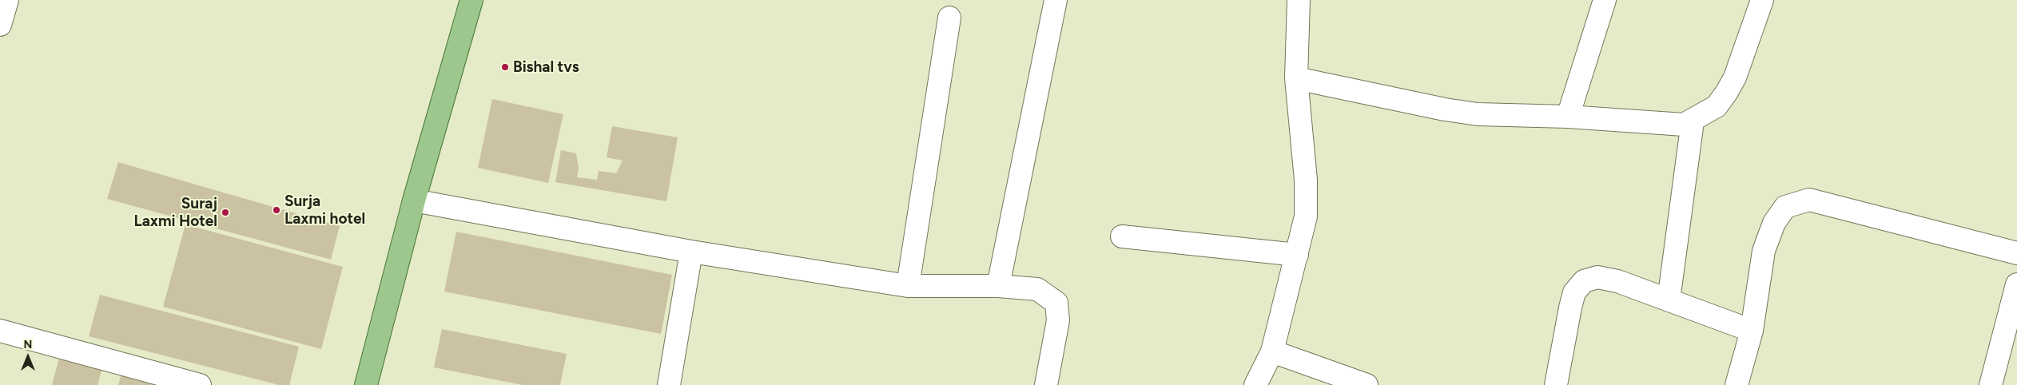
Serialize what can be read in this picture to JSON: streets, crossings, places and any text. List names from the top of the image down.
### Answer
{
  "places": ["Bishal tvs", "Surja Laxmi hotel", "Suraj Laxmi Hotel"],
  "north": "top"
}
